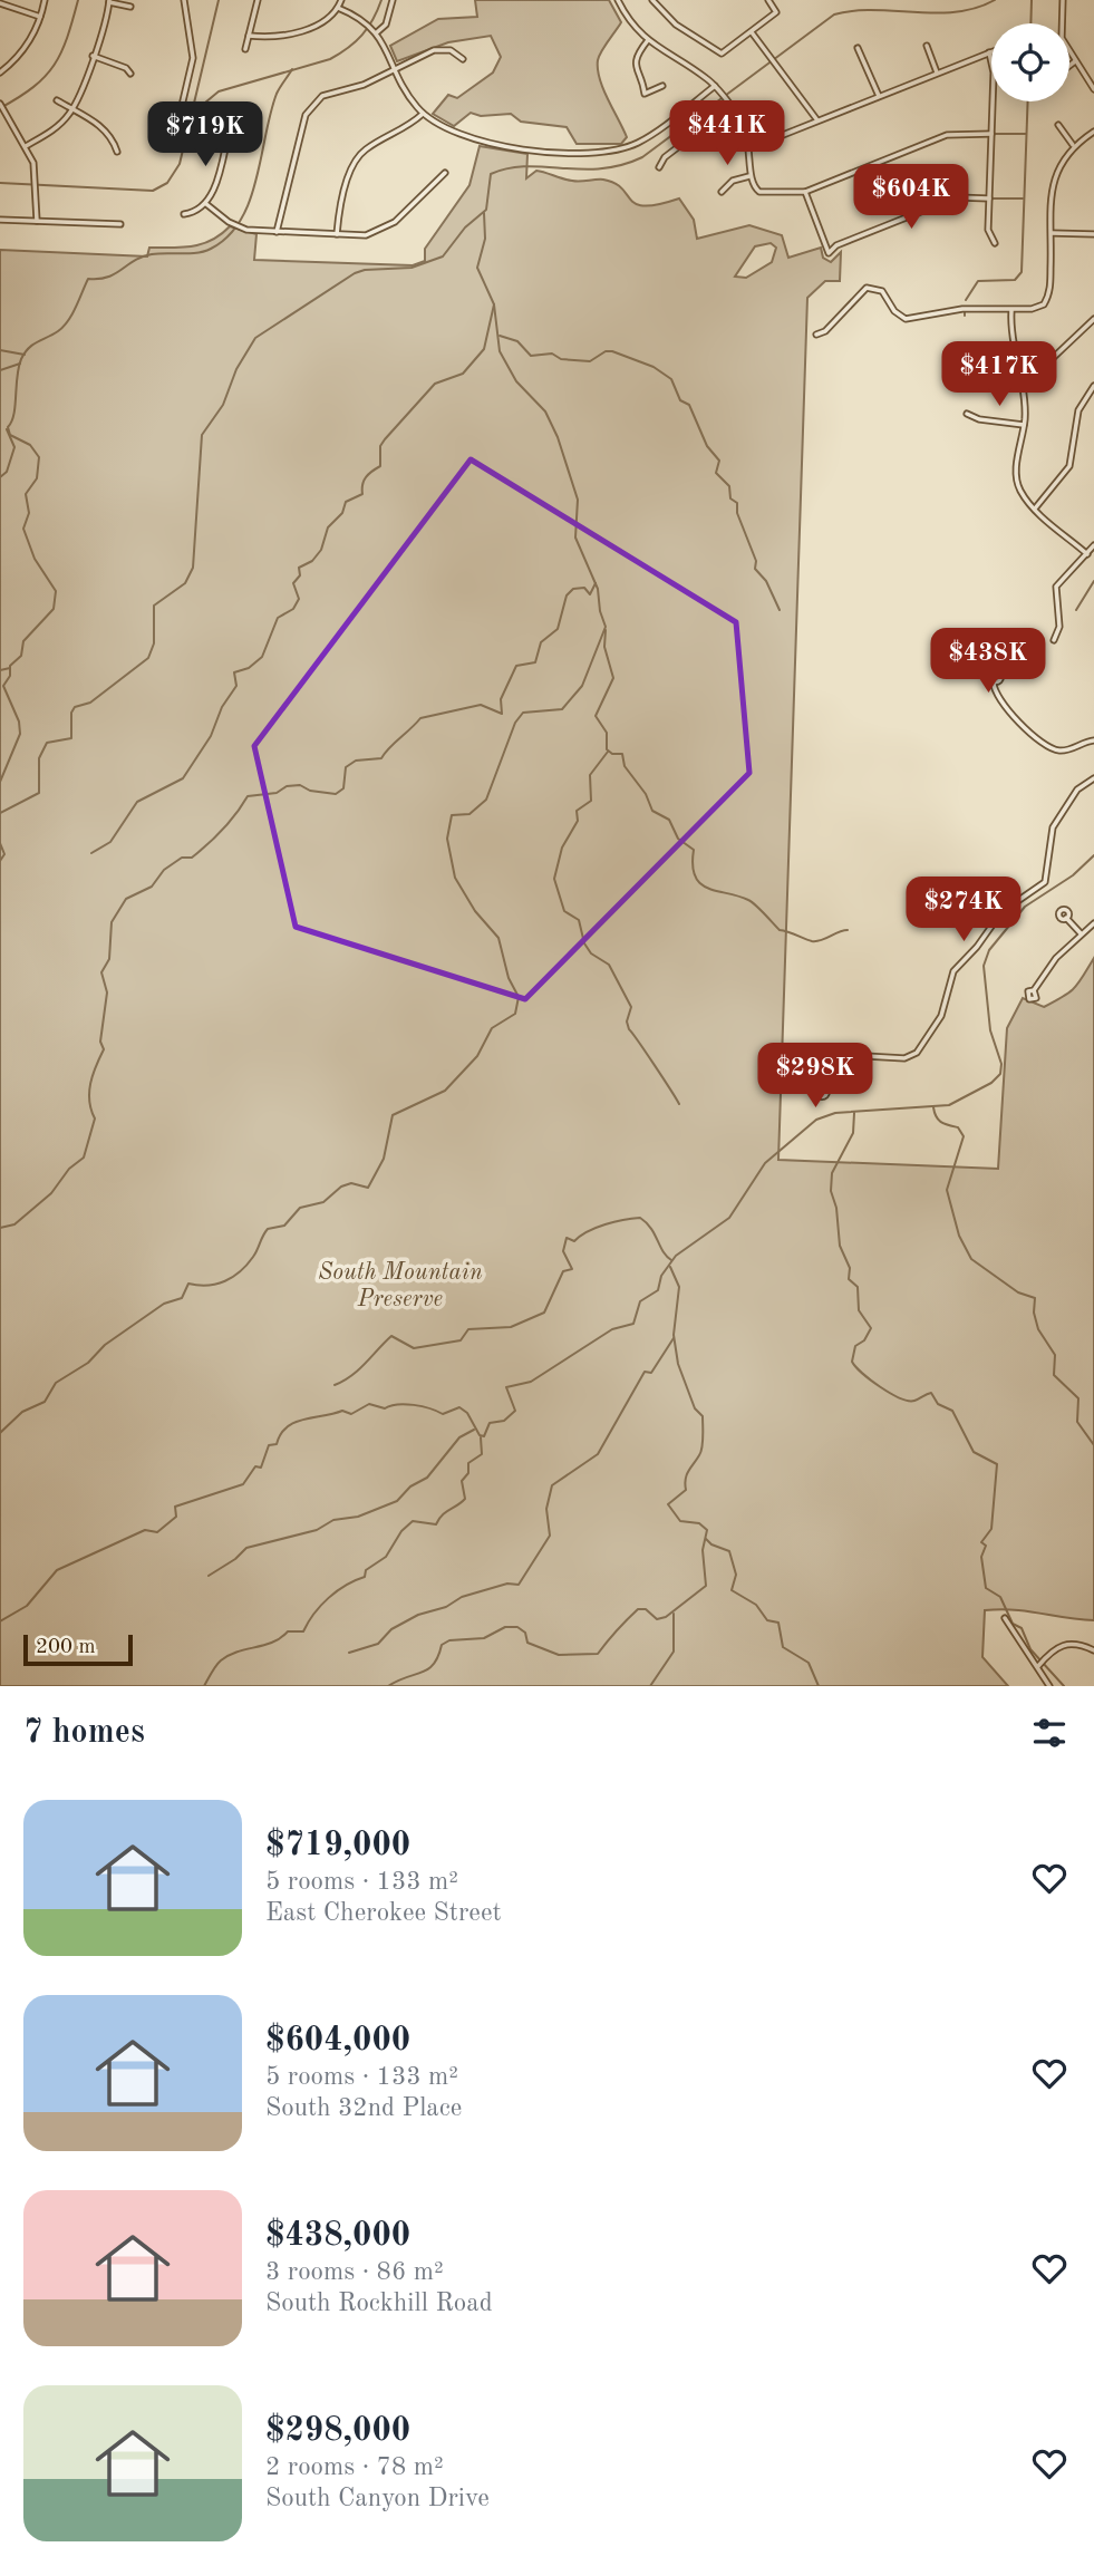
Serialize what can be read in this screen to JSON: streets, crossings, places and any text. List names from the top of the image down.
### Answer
{
  "parks": ["South Mountain Preserve"],
  "scale_bar": "200 m",
  "page": {
    "price": [
      "$441K",
      "$719K",
      "$604K",
      "$417K",
      "$438K",
      "$274K",
      "$298K"
    ],
    "scale": "200 m",
    "heading": "7 homes",
    "list": [
      {
        "name": "$719,000",
        "note": "5 rooms · 133 m² · East Cherokee Street"
      },
      {
        "name": "$604,000",
        "note": "5 rooms · 133 m² · South 32nd Place"
      },
      {
        "name": "$438,000",
        "note": "3 rooms · 86 m² · South Rockhill Road"
      },
      {
        "name": "$298,000",
        "note": "2 rooms · 78 m² · South Canyon Drive"
      }
    ]
  }
}
